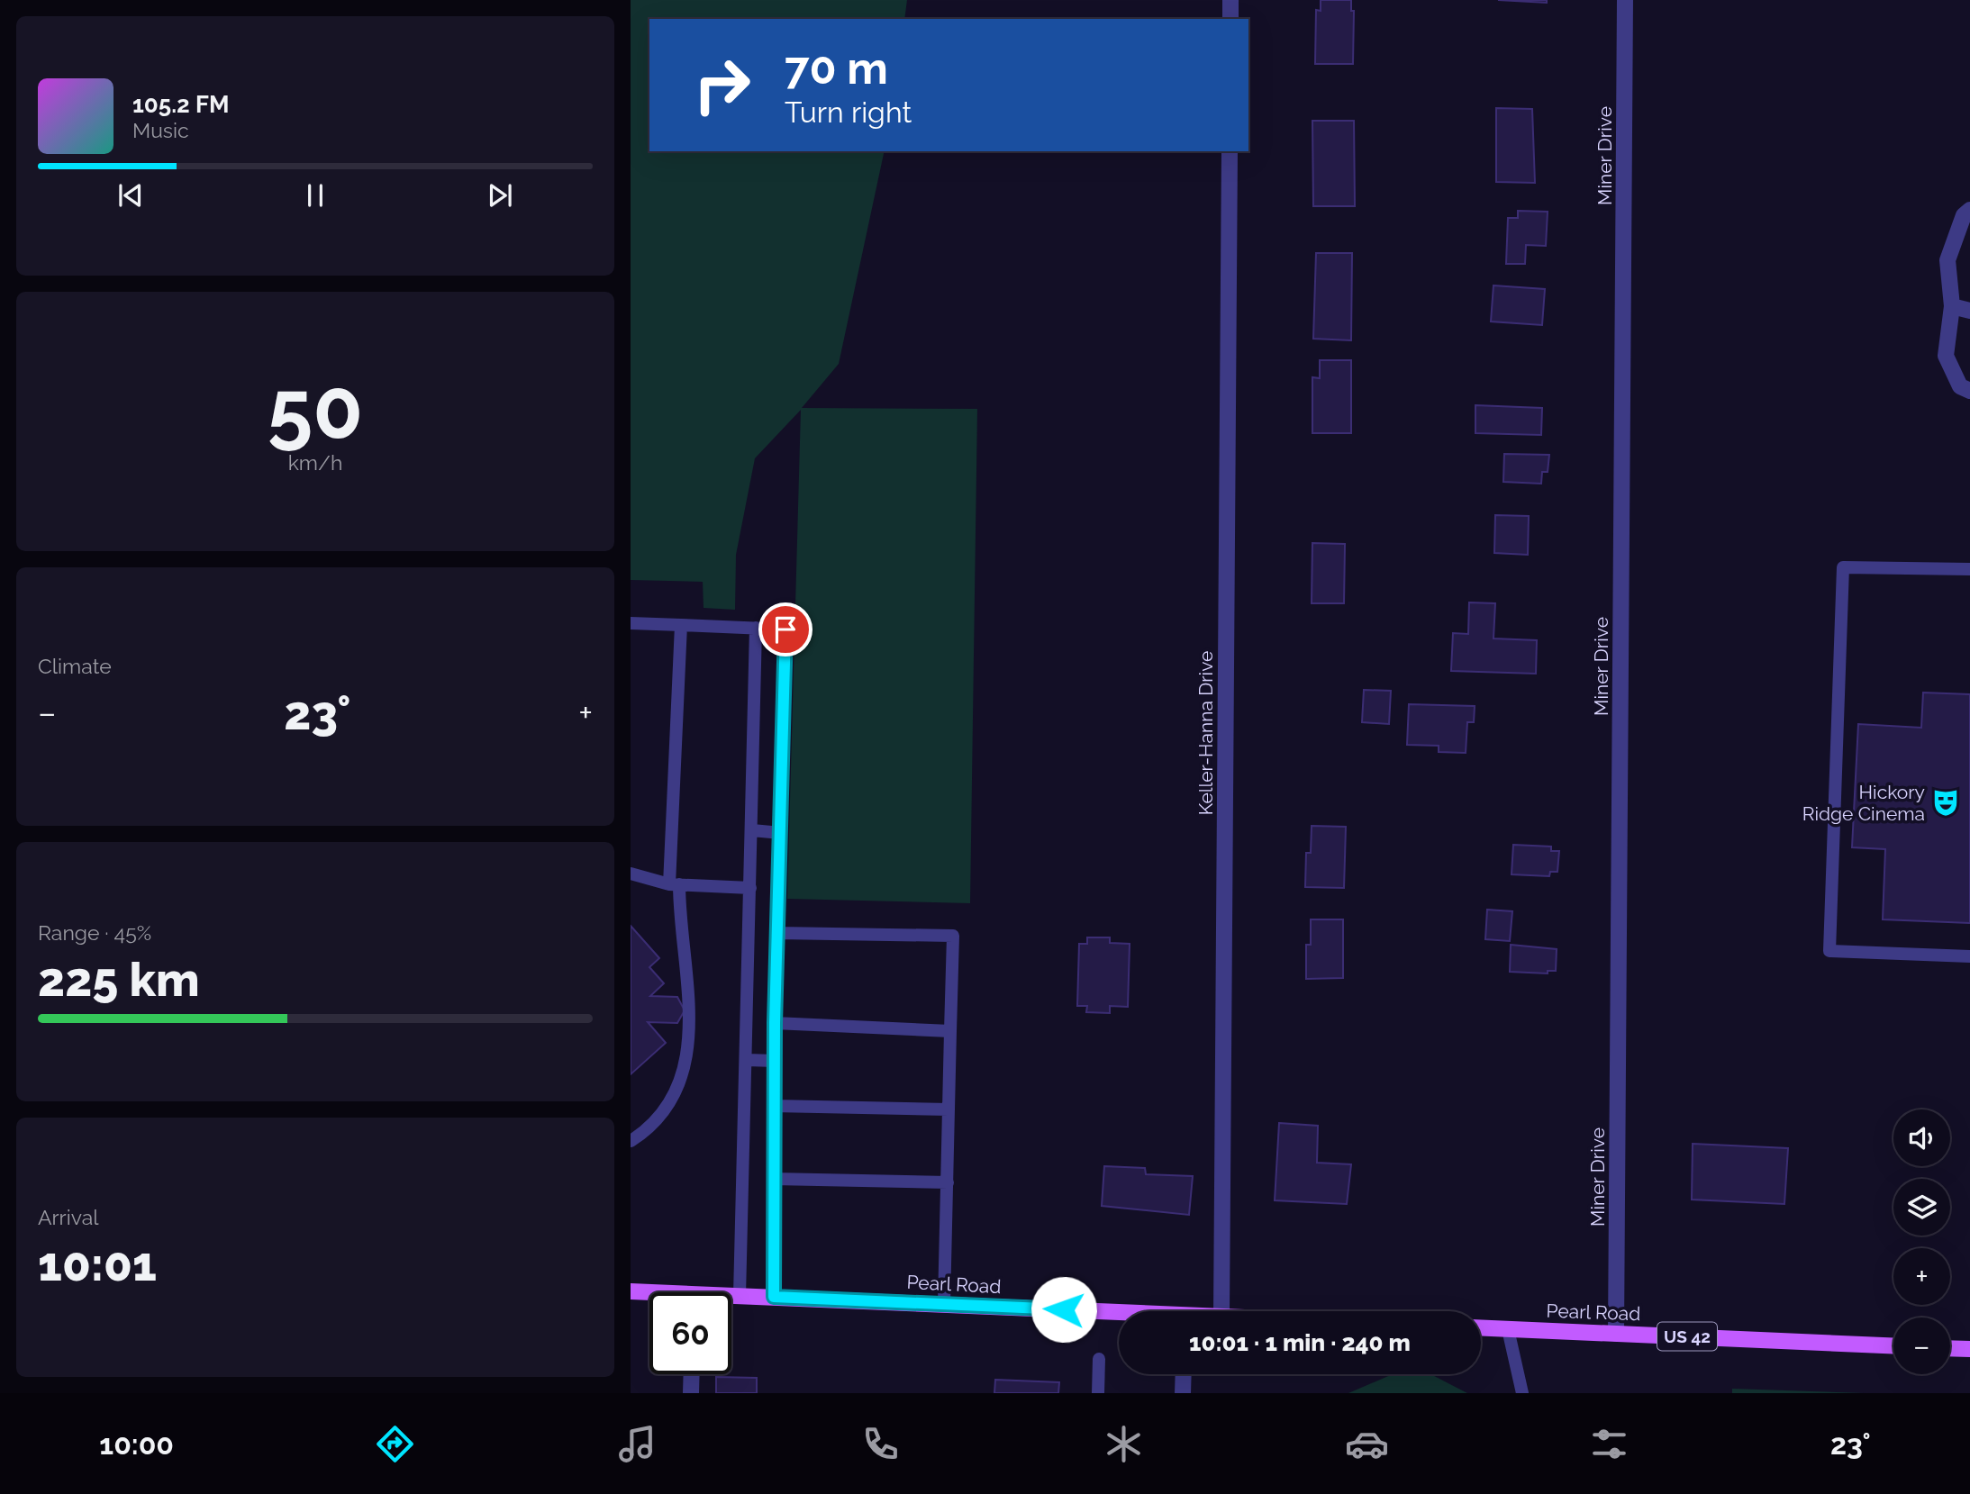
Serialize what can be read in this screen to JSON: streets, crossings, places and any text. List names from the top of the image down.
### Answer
{
  "streets": {
    "main road": ["Pearl Road", "US 42"],
    "street": ["Miner Drive", "Keller-Hanna Drive"]
  },
  "crossings": [
    ["Miner Drive", "Pearl Road"]
  ],
  "places": {
    "theatre": ["Hickory Ridge Cinema"]
  },
  "page": {
    "turn": ["70 m", "Turn right"],
    "song": ["105.2 FM", "Music"],
    "tile": [
      ["50", "km/h"],
      "Climate",
      ["Range · 45%", "225 km"],
      ["Arrival", "10:01"]
    ],
    "heat": ["−", "23°", "+"],
    "map_buttons": ["+", "−"],
    "limit": "60",
    "trip": "10:01 · 1 min · 240 m",
    "tabs": ["10:00", "23°"]
  }
}
